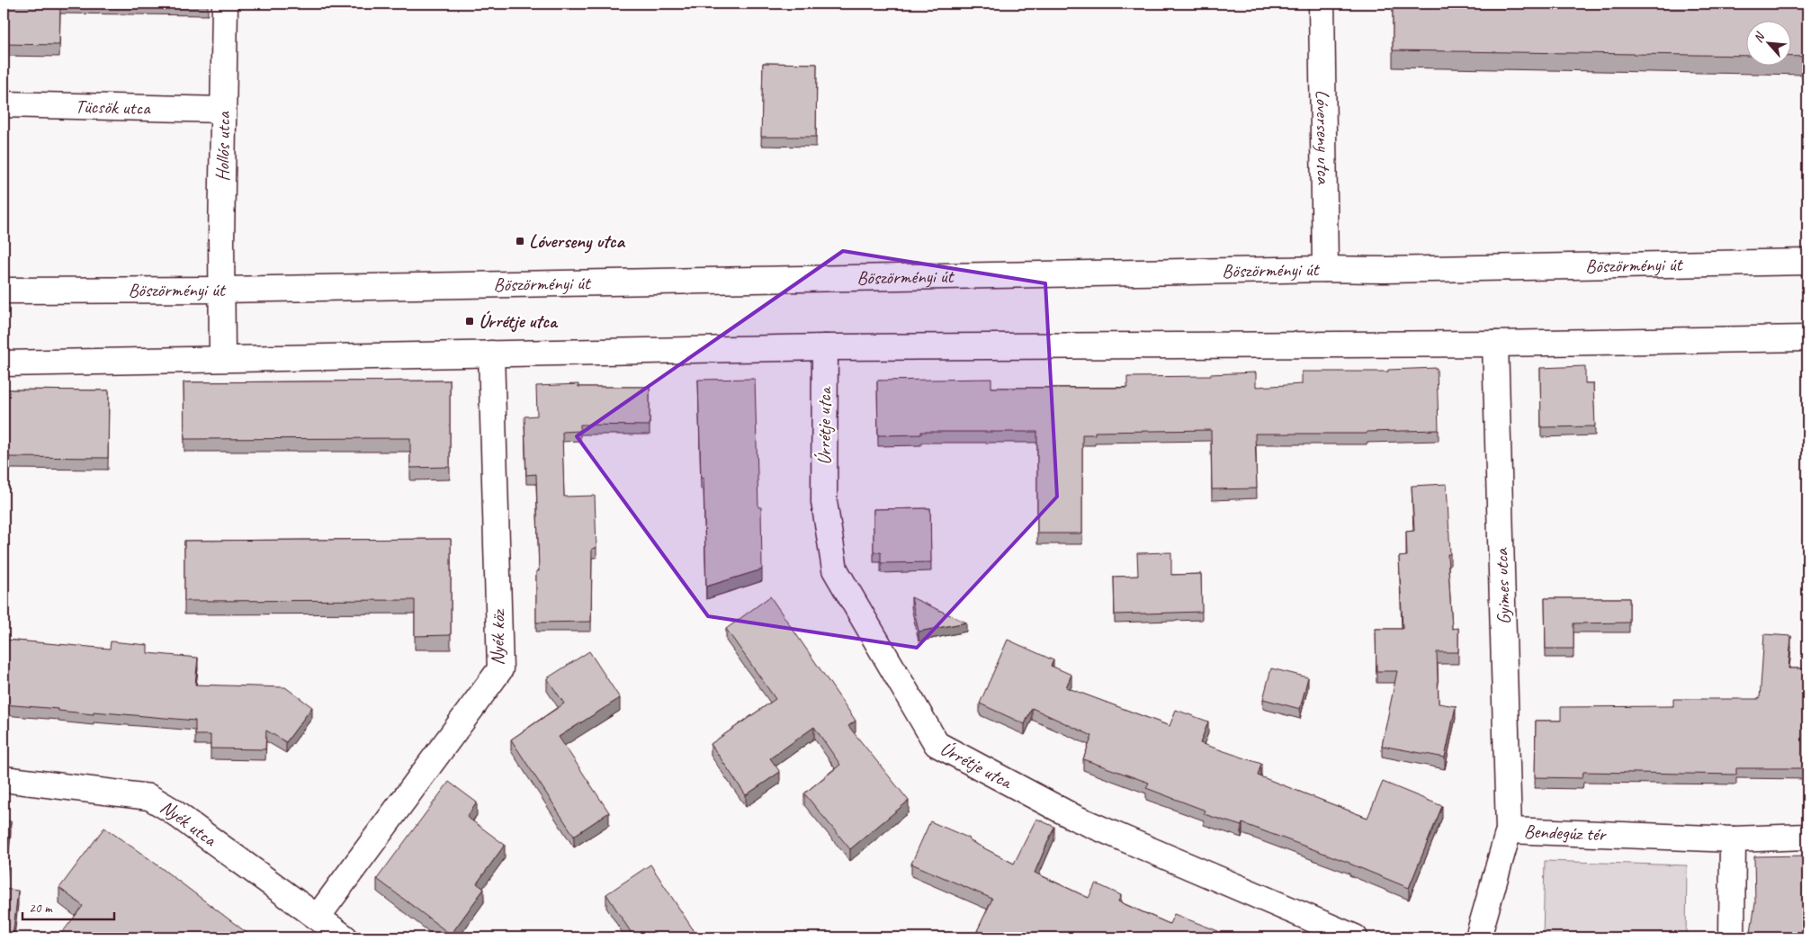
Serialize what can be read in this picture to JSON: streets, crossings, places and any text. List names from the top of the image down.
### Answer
{
  "streets": {
    "street": [
      "Tücsök utca",
      "Lóverseny utca",
      "Hollós utca",
      "Böszörményi út",
      "Úrrétje utca",
      "Gyimes utca",
      "Nyék köz",
      "Nyék utca",
      "Bendegúz tér"
    ]
  },
  "crossings": [
    ["Tücsök utca", "Hollós utca"],
    ["Lóverseny utca", "Böszörményi út"],
    ["Hollós utca", "Böszörményi út"],
    ["Gyimes utca", "Bendegúz tér"],
    ["Nyék köz", "Nyék utca"]
  ],
  "places": {
    "transit": ["Lóverseny utca", "Úrrétje utca"]
  },
  "scale_bar": "20 m",
  "north": "top left"
}
